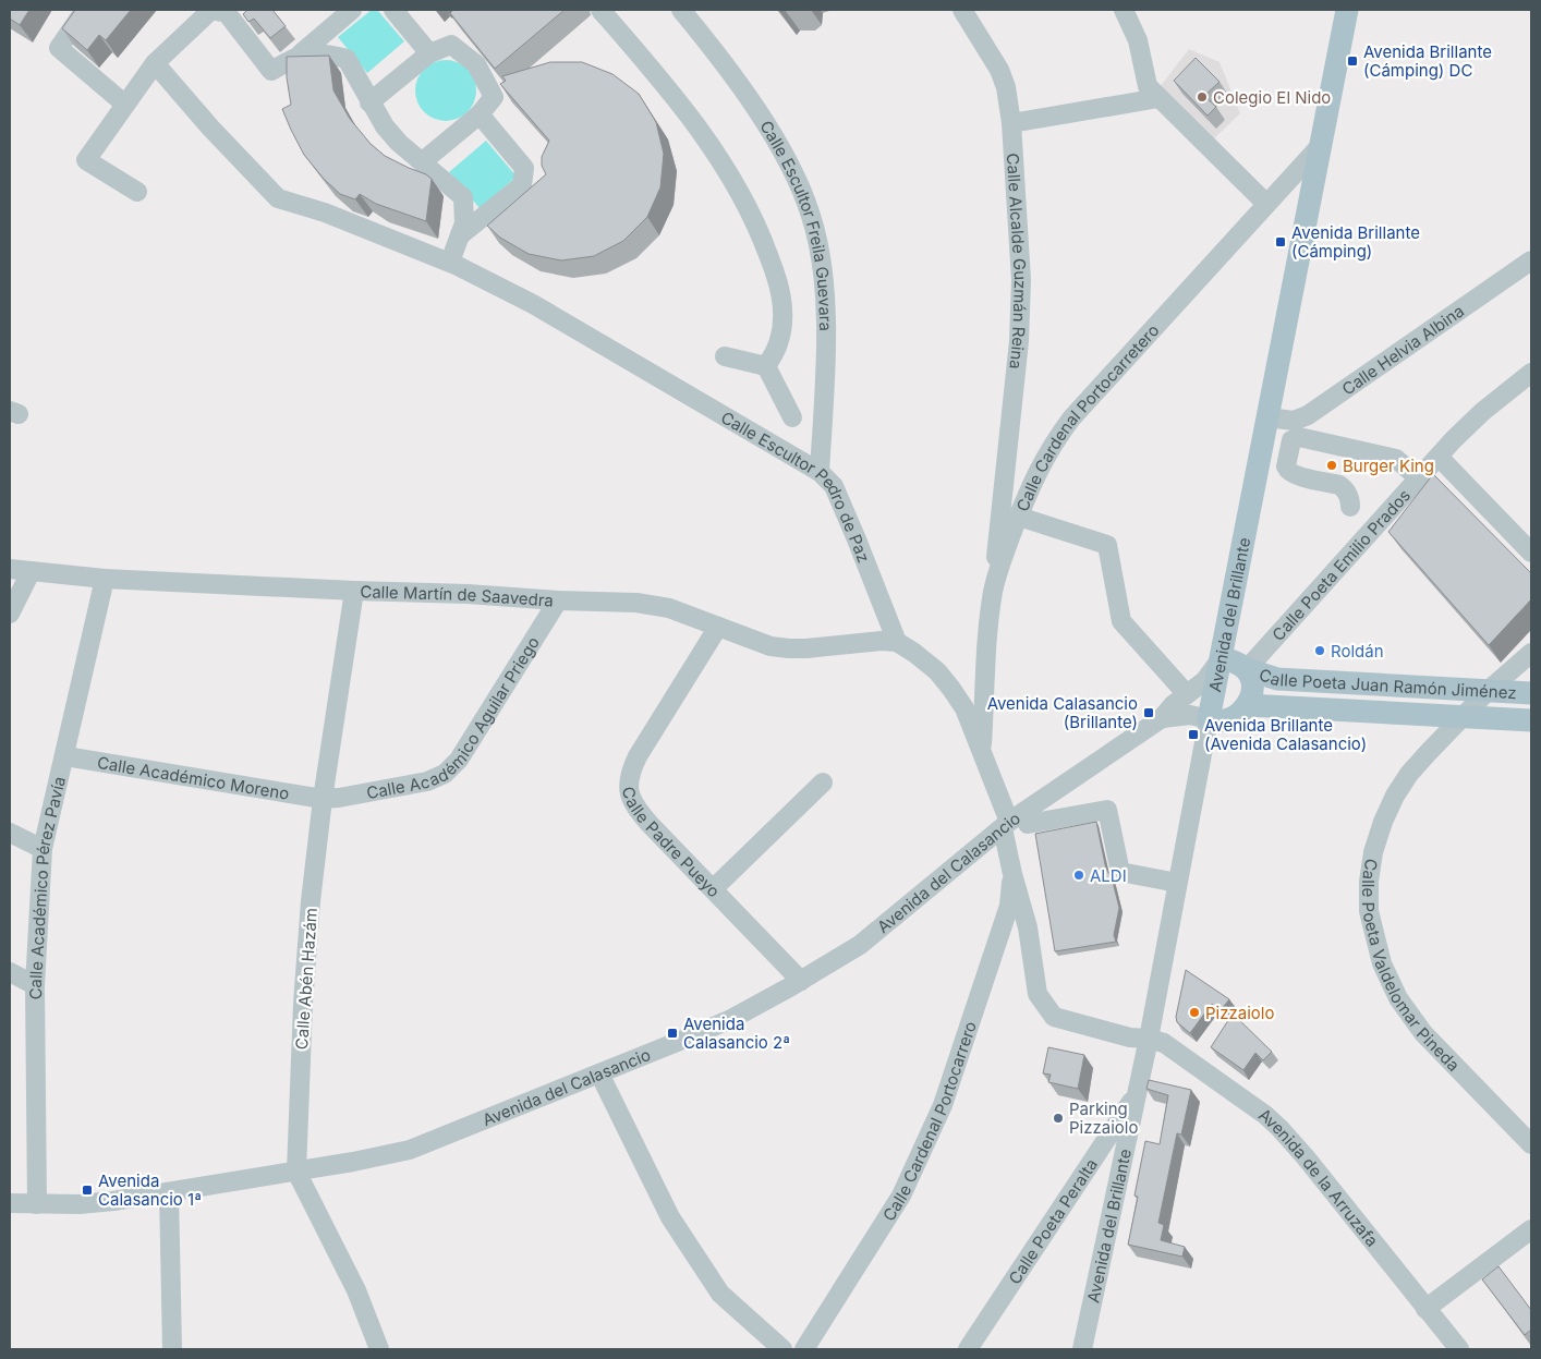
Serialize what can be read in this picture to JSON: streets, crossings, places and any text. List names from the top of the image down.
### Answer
{
  "streets": {
    "main road": ["Avenida del Brillante", "Calle Poeta Juan Ramón Jiménez"],
    "street": [
      "Calle Escultor Freila Guevara",
      "Calle Alcalde Guzmán Reina",
      "Calle Helvia Albina",
      "Calle Cardenal Portocarretero",
      "Calle Escultor Pedro de Paz",
      "Calle Poeta Emilio Prados",
      "Calle Martín de Saavedra",
      "Calle Académico Aguilar Priego",
      "Calle Académico Moreno",
      "Calle Padre Pueyo",
      "Avenida del Calasancio",
      "Calle Académico Pérez Pavía",
      "Calle Poeta Valdelomar Pineda",
      "Calle Abén Hazám",
      "Calle Cardenal Portocarrero",
      "Avenida de la Arruzafa",
      "Calle Poeta Peralta"
    ]
  },
  "crossings": [
    ["Calle Escultor Freila Guevara", "Calle Escultor Pedro de Paz"],
    ["Calle Alcalde Guzmán Reina", "Calle Cardenal Portocarretero"],
    ["Calle Helvia Albina", "Avenida del Brillante"],
    ["Calle Cardenal Portocarretero", "Avenida del Brillante"],
    ["Calle Escultor Pedro de Paz", "Calle Martín de Saavedra"],
    ["Calle Poeta Emilio Prados", "Calle Poeta Juan Ramón Jiménez"],
    ["Calle Martín de Saavedra", "Calle Académico Aguilar Priego"],
    ["Calle Martín de Saavedra", "Calle Padre Pueyo"],
    ["Calle Martín de Saavedra", "Calle Académico Pérez Pavía"],
    ["Calle Martín de Saavedra", "Calle Abén Hazám"],
    ["Avenida del Brillante", "Calle Poeta Juan Ramón Jiménez"],
    ["Avenida del Brillante", "Avenida del Calasancio"],
    ["Avenida del Brillante", "Calle Cardenal Portocarrero"],
    ["Avenida del Brillante", "Avenida de la Arruzafa"],
    ["Avenida del Brillante", "Calle Poeta Peralta"],
    ["Calle Poeta Juan Ramón Jiménez", "Avenida del Calasancio"],
    ["Calle Poeta Juan Ramón Jiménez", "Calle Poeta Valdelomar Pineda"],
    ["Calle Académico Aguilar Priego", "Calle Académico Moreno"],
    ["Calle Académico Aguilar Priego", "Calle Abén Hazám"],
    ["Calle Académico Moreno", "Calle Académico Pérez Pavía"],
    ["Calle Académico Moreno", "Calle Abén Hazám"],
    ["Calle Padre Pueyo", "Avenida del Calasancio"],
    ["Avenida del Calasancio", "Calle Académico Pérez Pavía"],
    ["Avenida del Calasancio", "Calle Abén Hazám"],
    ["Avenida del Calasancio", "Calle Cardenal Portocarrero"],
    ["Calle Cardenal Portocarrero", "Avenida de la Arruzafa"]
  ],
  "places": {
    "transit": [
      "Avenida Brillante (Cámping) DC",
      "Avenida Brillante (Cámping)",
      "Avenida Calasancio (Brillante)",
      "Avenida Brillante (Avenida Calasancio)",
      "Avenida Calasancio 2ª",
      "Avenida Calasancio 1ª"
    ],
    "other": [
      "Colegio El Nido",
      "Burger King",
      "Roldán",
      "ALDI",
      "Pizzaiolo",
      "Parking Pizzaiolo"
    ]
  }
}
